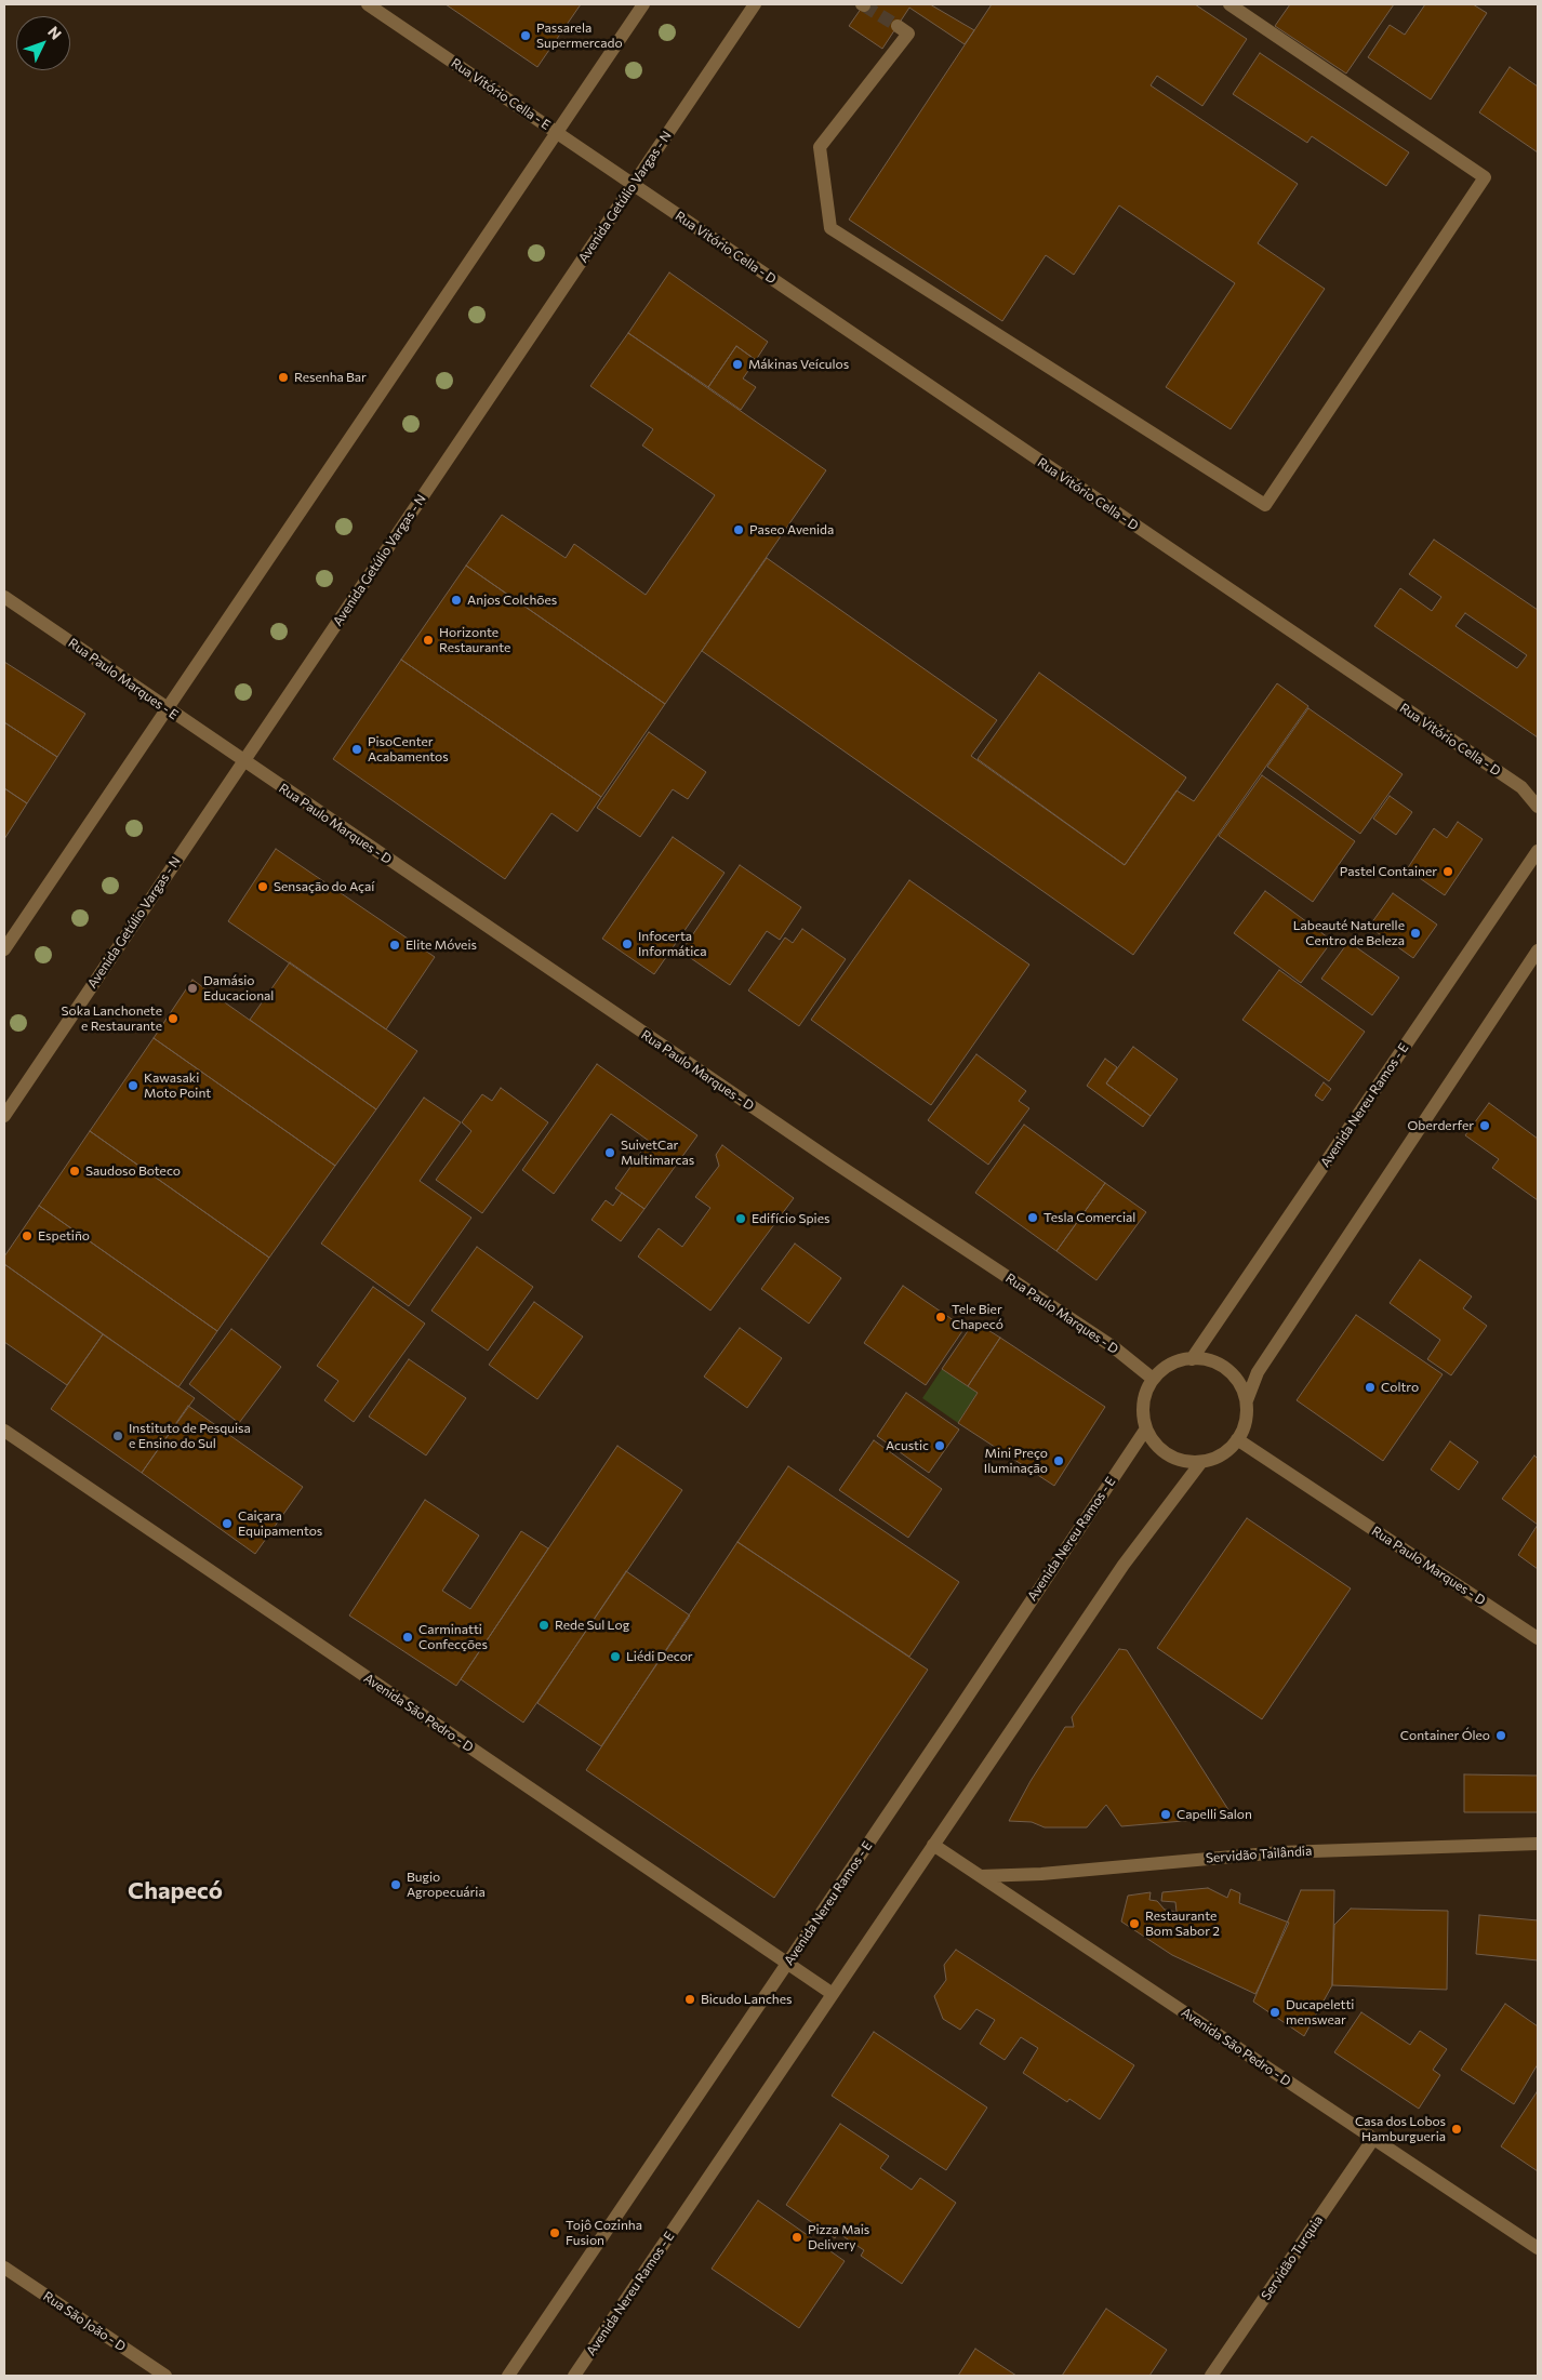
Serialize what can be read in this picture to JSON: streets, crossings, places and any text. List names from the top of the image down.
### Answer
{
  "streets": {
    "street": [
      "Rua Vitório Cella - E",
      "Avenida Getúlio Vargas - N",
      "Rua Vitório Cella - D",
      "Rua Paulo Marques - E",
      "Rua Paulo Marques - D",
      "Avenida Nereu Ramos - E",
      "Avenida São Pedro - D",
      "Servidão Tailândia",
      "Servidão Turquia",
      "Rua São João - D"
    ]
  },
  "crossings": [
    ["Rua Vitório Cella - E", "Avenida Getúlio Vargas - N"],
    ["Rua Vitório Cella - E", "Rua Vitório Cella - D"],
    ["Avenida Getúlio Vargas - N", "Rua Vitório Cella - D"],
    ["Avenida Getúlio Vargas - N", "Rua Paulo Marques - E"],
    ["Avenida Getúlio Vargas - N", "Rua Paulo Marques - D"],
    ["Rua Paulo Marques - E", "Rua Paulo Marques - D"],
    ["Rua Paulo Marques - D", "Avenida Nereu Ramos - E"],
    ["Avenida Nereu Ramos - E", "Avenida São Pedro - D"],
    ["Avenida São Pedro - D", "Servidão Tailândia"],
    ["Avenida São Pedro - D", "Servidão Turquia"]
  ],
  "districts": ["Chapecó"],
  "places": [
    "Passarela Supermercado",
    "Mákinas Veículos",
    "Resenha Bar",
    "Paseo Avenida",
    "Anjos Colchões",
    "Horizonte Restaurante",
    "PisoCenter Acabamentos",
    "Pastel Container",
    "Sensação do Açaí",
    "Labeauté Naturelle Centro de Beleza",
    "Infocerta Informática",
    "Elite Móveis",
    "Damásio Educacional",
    "Soka Lanchonete e Restaurante",
    "Kawasaki Moto Point",
    "Oberderfer",
    "SuivetCar Multimarcas",
    "Saudoso Boteco",
    "Tesla Comercial",
    "Edifício Spies",
    "Espetiño",
    "Tele Bier Chapecó",
    "Coltro",
    "Instituto de Pesquisa e Ensino do Sul",
    "Acustic",
    "Mini Preço Iluminação",
    "Caiçara Equipamentos",
    "Rede Sul Log",
    "Carminatti Confecções",
    "Liédi Decor",
    "Container Óleo",
    "Capelli Salon",
    "Bugio Agropecuária",
    "Restaurante Bom Sabor 2",
    "Bicudo Lanches",
    "Ducapeletti menswear",
    "Casa dos Lobos Hamburgueria",
    "Tojô Cozinha Fusion",
    "Pizza Mais Delivery"
  ],
  "north": "top right"
}
